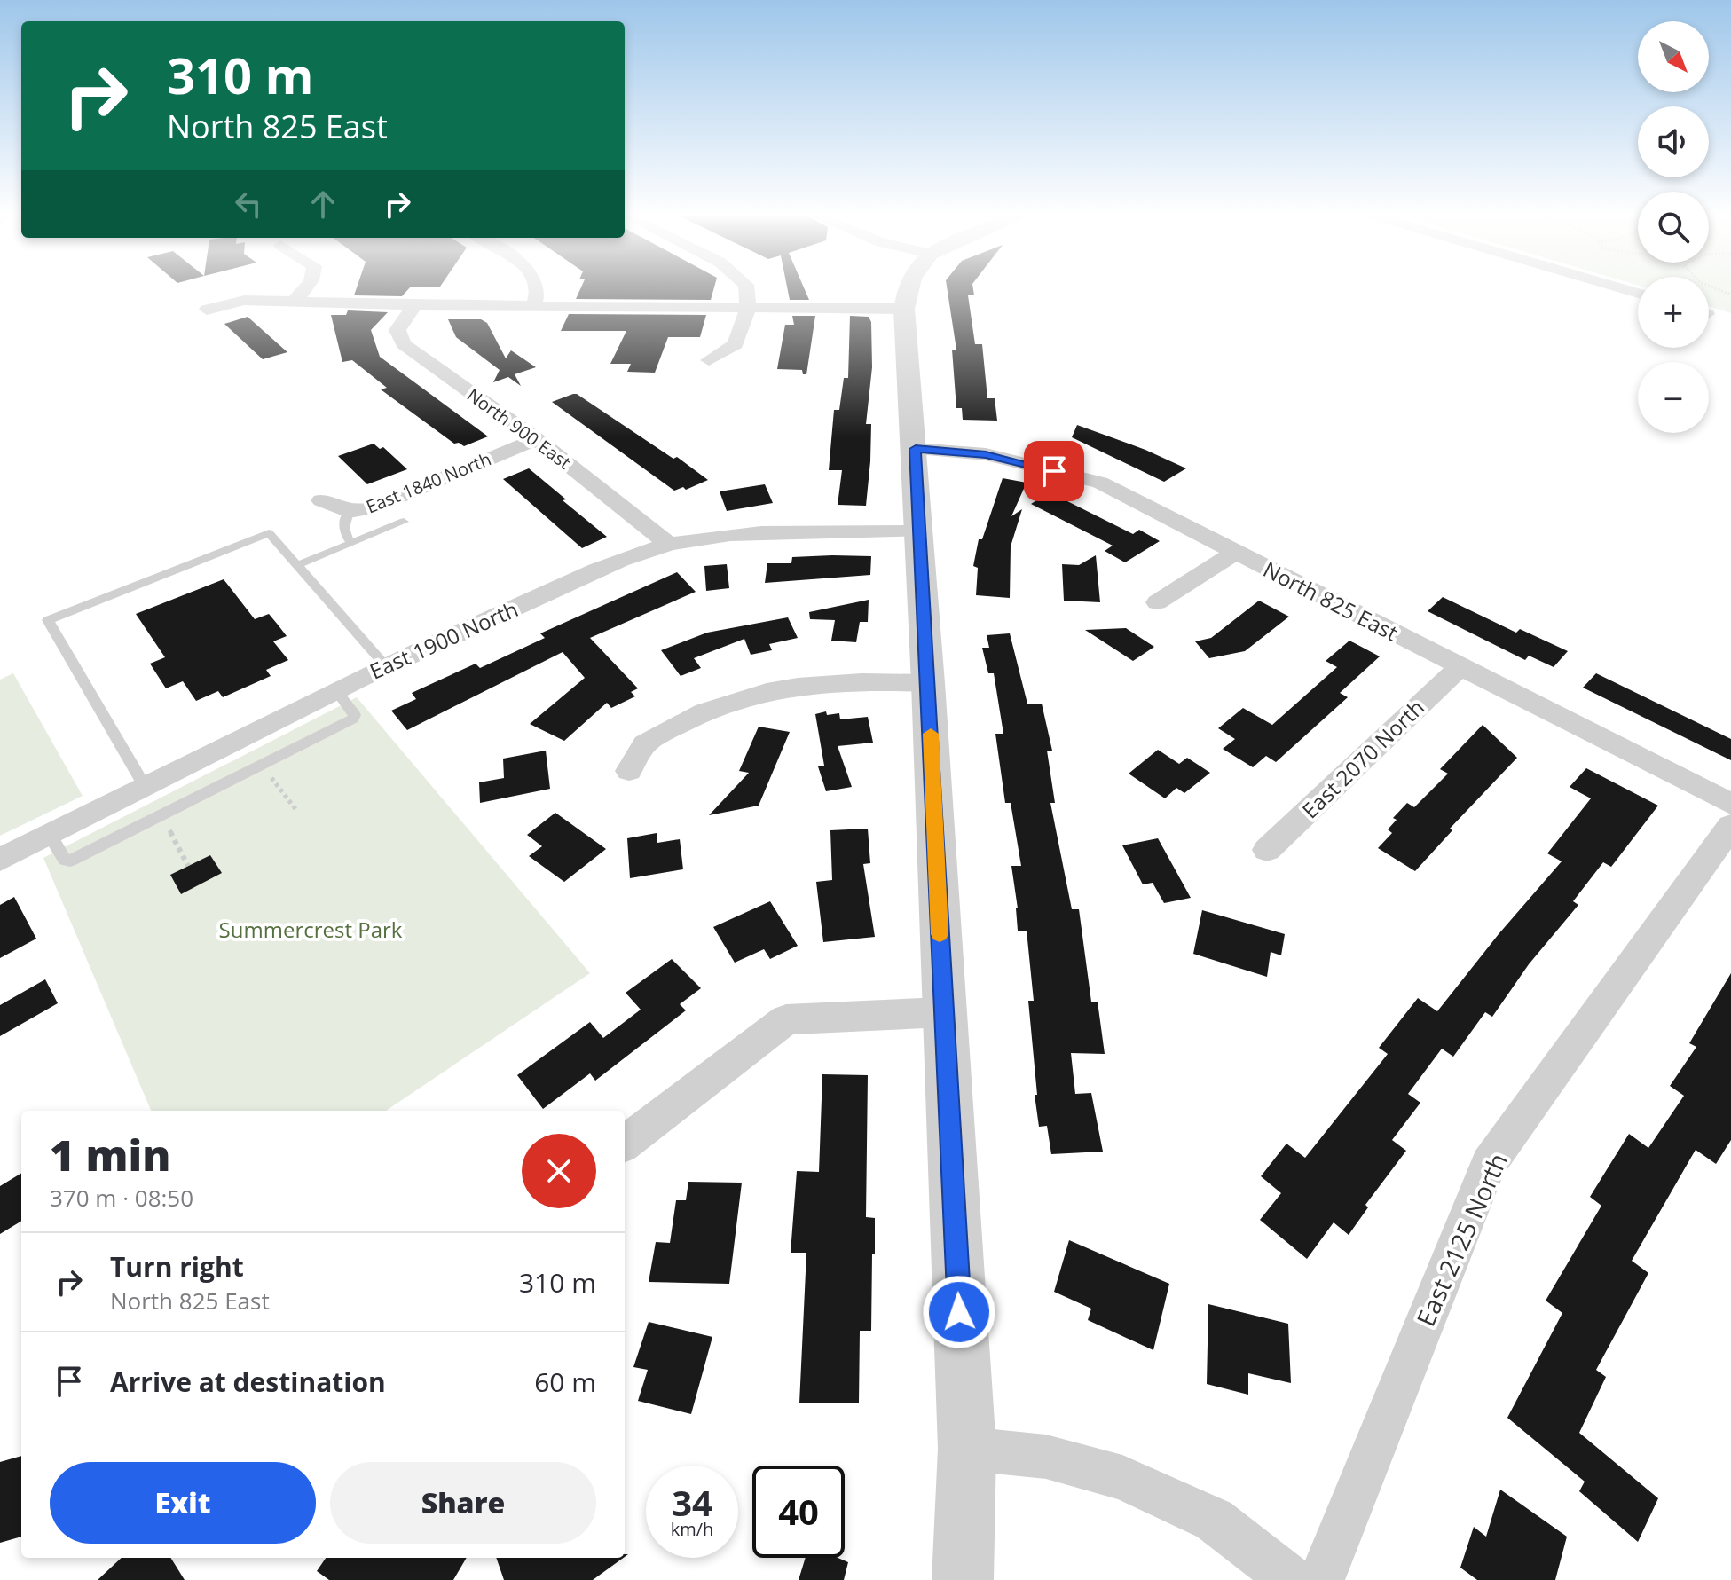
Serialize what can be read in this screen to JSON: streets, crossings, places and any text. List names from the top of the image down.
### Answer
{
  "streets": {
    "street": [
      "North 900 East",
      "East 1840 North",
      "North 825 East",
      "East 1900 North",
      "East 2070 North",
      "East 2125 North"
    ]
  },
  "crossings": [
    ["North 900 East", "East 1840 North"],
    ["North 900 East", "East 1900 North"],
    ["North 825 East", "East 2070 North"]
  ],
  "parks": ["Summercrest Park"],
  "north": "bottom right",
  "page": {
    "map_buttons": ["+", "−"],
    "turn": ["310 m", "North 825 East"],
    "heading": ["1 min", "370 m · 08:50"],
    "list": [
      {
        "name": "Turn right",
        "note": "North 825 East",
        "value": "310 m"
      },
      {
        "name": "Arrive at destination",
        "value": "60 m"
      }
    ],
    "buttons": ["Exit", "Share"],
    "speed": "34 km/h",
    "limit": "40"
  }
}
